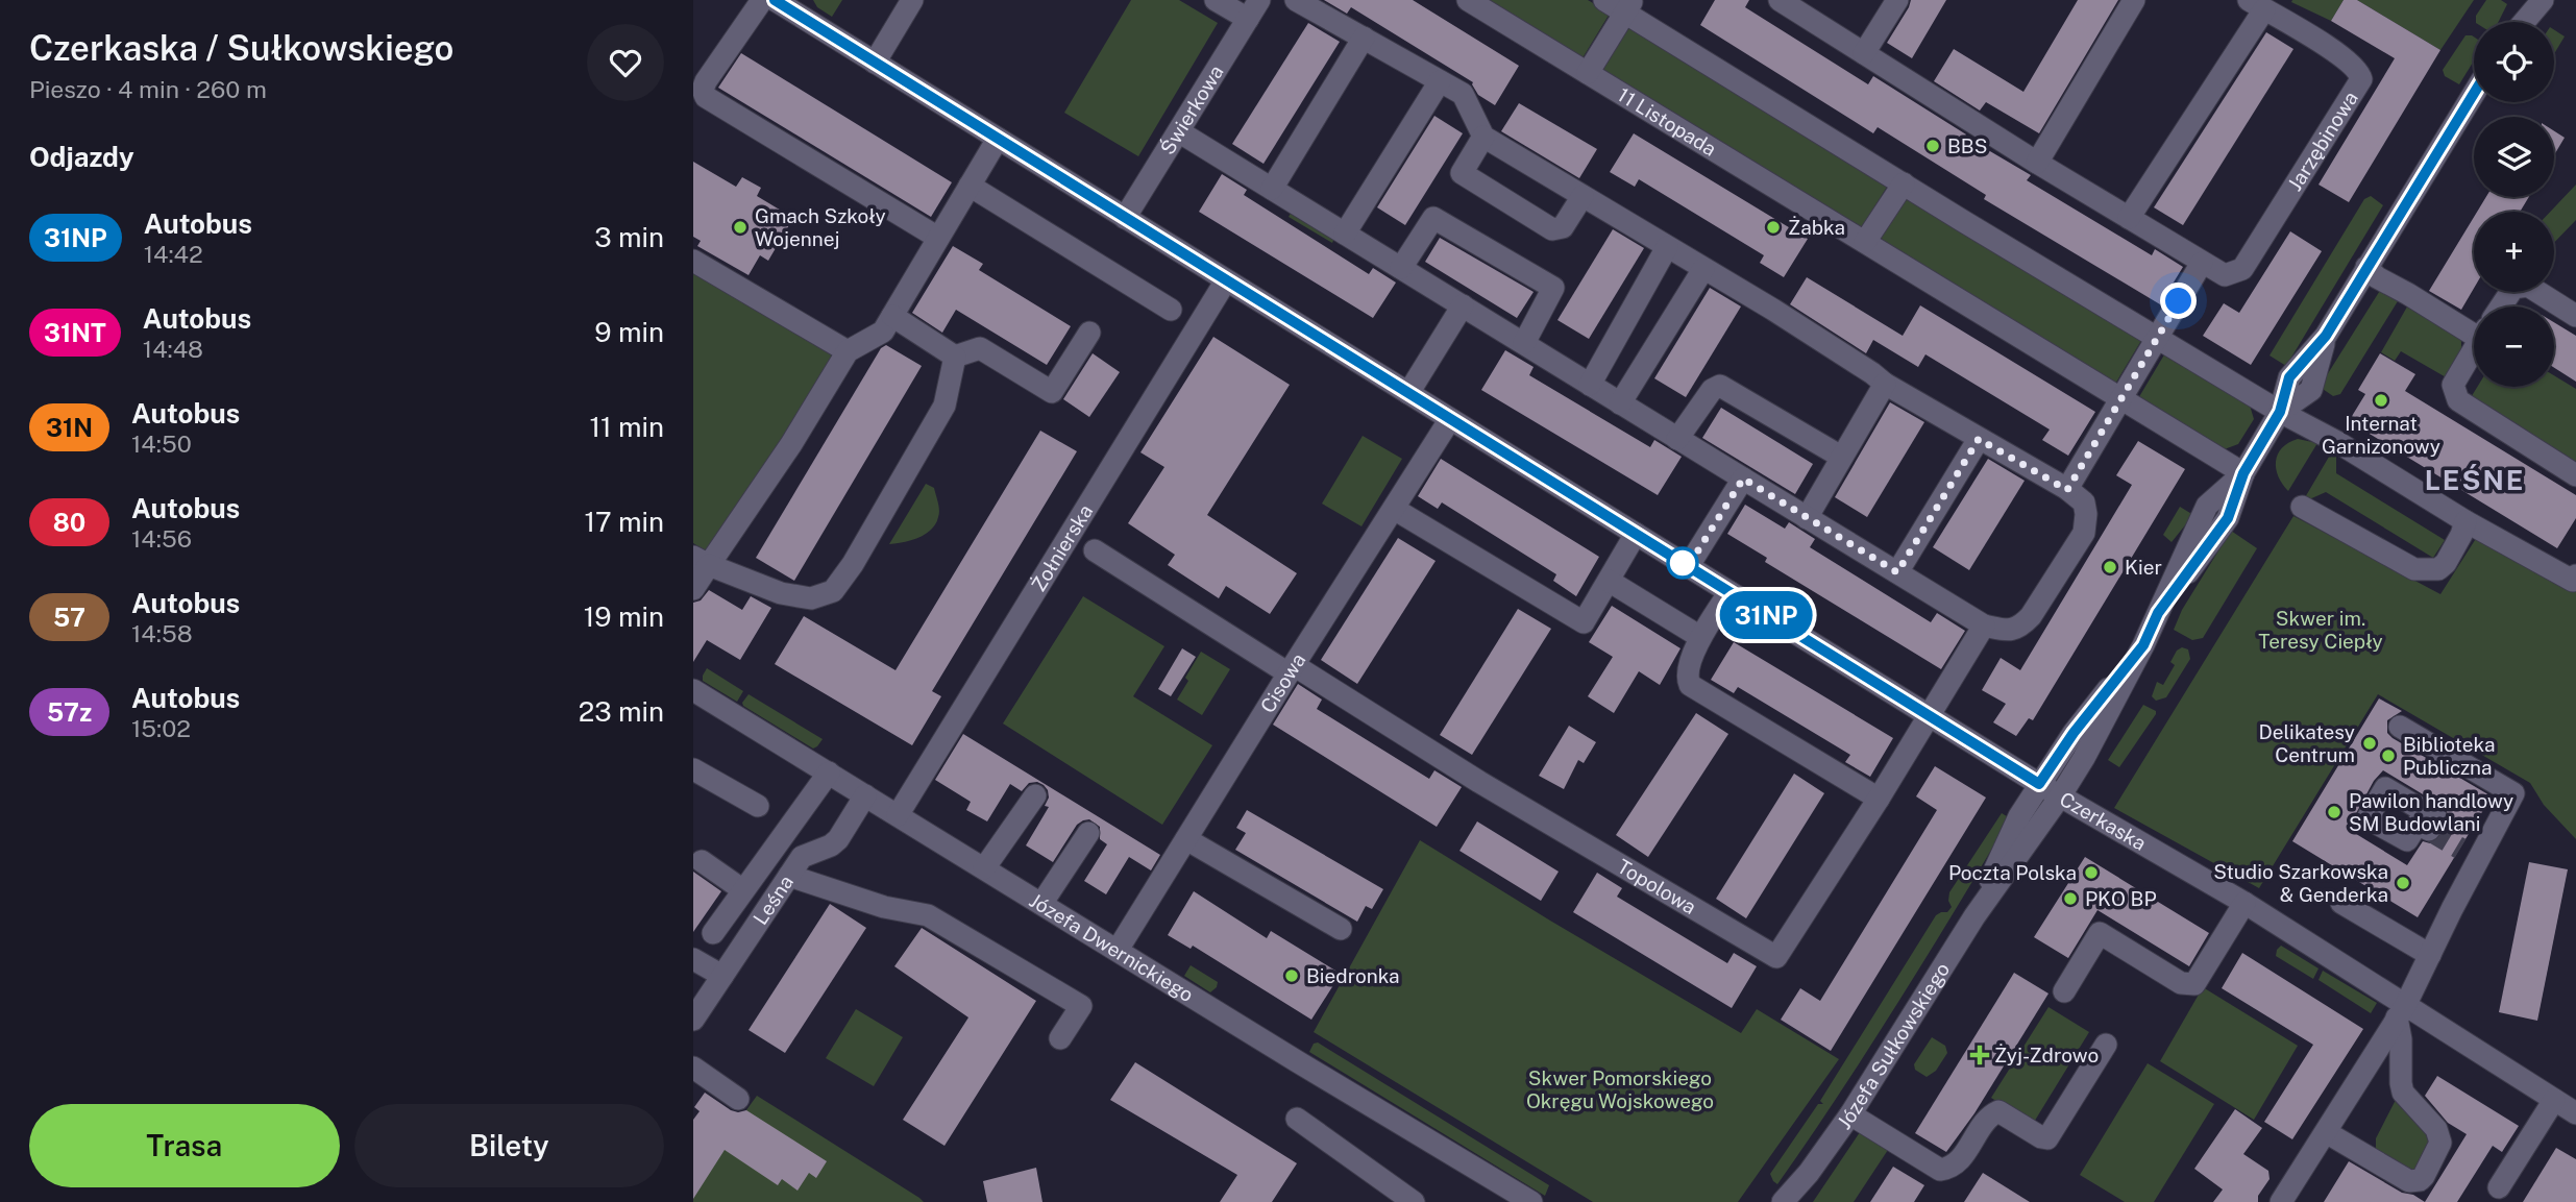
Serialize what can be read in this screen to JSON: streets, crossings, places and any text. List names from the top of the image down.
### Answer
{
  "streets": {
    "street": [
      "Świerkowa",
      "11 Listopada",
      "Jarzębinowa",
      "Żołnierska",
      "Cisowa",
      "Czerkaska",
      "Topolowa",
      "Leśna",
      "Józefa Dwernickiego",
      "Józefa Sułkowskiego"
    ]
  },
  "crossings": [
    ["Świerkowa", "Czerkaska"],
    ["11 Listopada", "Józefa Sułkowskiego"],
    ["Żołnierska", "Czerkaska"],
    ["Żołnierska", "Józefa Dwernickiego"],
    ["Cisowa", "Czerkaska"],
    ["Cisowa", "Topolowa"],
    ["Cisowa", "Józefa Dwernickiego"],
    ["Czerkaska", "Topolowa"],
    ["Czerkaska", "Józefa Sułkowskiego"],
    ["Leśna", "Józefa Dwernickiego"]
  ],
  "districts": ["LEŚNE"],
  "parks": ["Skwer im. Teresy Ciepły", "Skwer Pomorskiego Okręgu Wojskowego"],
  "places": {
    "other": [
      "BBS",
      "Gmach Szkoły Wojennej",
      "Żabka",
      "Internat Garnizonowy",
      "Kier",
      "Delikatesy Centrum",
      "Biblioteka Publiczna",
      "Pawilon handlowy SM Budowlani",
      "Poczta Polska",
      "Studio Szarkowska & Genderka",
      "PKO BP",
      "Biedronka"
    ],
    "health": ["Żyj-Zdrowo"]
  },
  "lines": ["bus line 31NP"],
  "page": {
    "heading": [
      ["Czerkaska / Sułkowskiego", "Pieszo · 4 min · 260 m"],
      "Odjazdy"
    ],
    "on_map": "31NP",
    "map_buttons": ["+", "−"],
    "list": [
      {
        "mark": "31NP",
        "name": "Autobus",
        "note": "14:42",
        "value": "3 min"
      },
      {
        "mark": "31NT",
        "name": "Autobus",
        "note": "14:48",
        "value": "9 min"
      },
      {
        "mark": "31N",
        "name": "Autobus",
        "note": "14:50",
        "value": "11 min"
      },
      {
        "mark": "80",
        "name": "Autobus",
        "note": "14:56",
        "value": "17 min"
      },
      {
        "mark": "57",
        "name": "Autobus",
        "note": "14:58",
        "value": "19 min"
      },
      {
        "mark": "57z",
        "name": "Autobus",
        "note": "15:02",
        "value": "23 min"
      }
    ],
    "buttons": ["Trasa", "Bilety"]
  }
}
